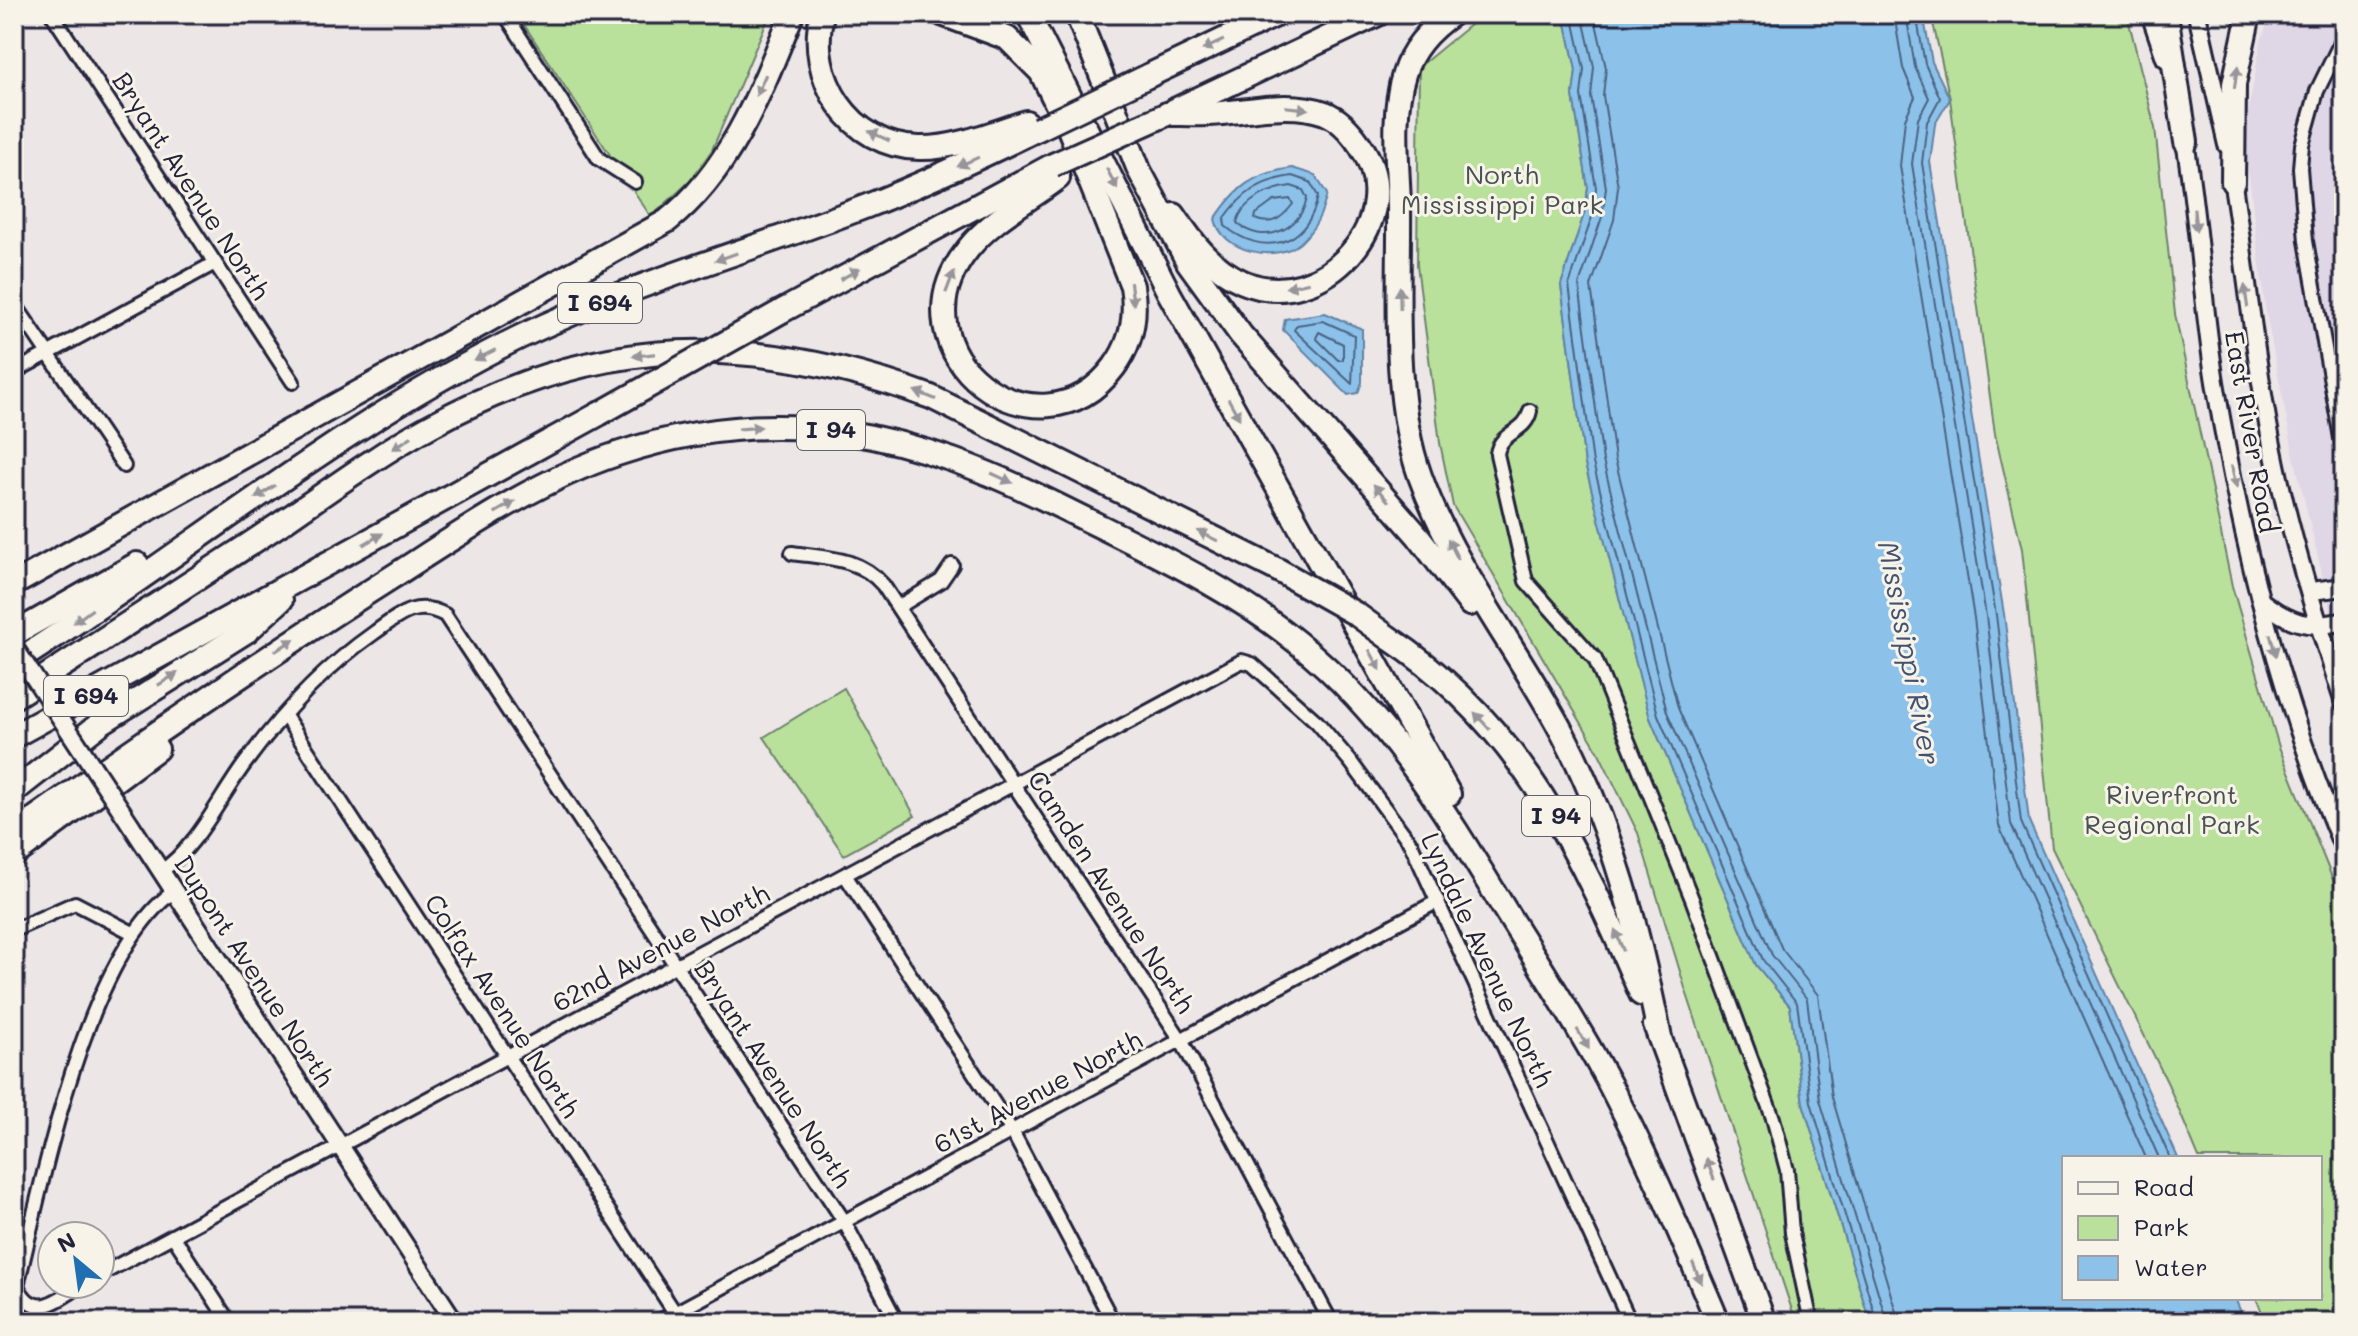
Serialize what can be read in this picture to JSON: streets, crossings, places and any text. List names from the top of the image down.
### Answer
{
  "streets": {
    "highway": ["I 694", "I 94"],
    "street": [
      "Bryant Avenue North",
      "East River Road",
      "Camden Avenue North",
      "62nd Avenue North",
      "Lyndale Avenue North",
      "Dupont Avenue North",
      "Colfax Avenue North",
      "61st Avenue North"
    ]
  },
  "crossings": [
    ["Bryant Avenue North", "62nd Avenue North"],
    ["Bryant Avenue North", "Colfax Avenue North"],
    ["Bryant Avenue North", "61st Avenue North"],
    ["Camden Avenue North", "62nd Avenue North"],
    ["Camden Avenue North", "61st Avenue North"],
    ["62nd Avenue North", "Lyndale Avenue North"],
    ["62nd Avenue North", "Dupont Avenue North"],
    ["62nd Avenue North", "Colfax Avenue North"],
    ["Lyndale Avenue North", "61st Avenue North"],
    ["Colfax Avenue North", "61st Avenue North"]
  ],
  "water": ["Mississippi River"],
  "parks": ["North Mississippi Park", "Riverfront Regional Park"],
  "legend": ["Road", "Park", "Water"],
  "north": "top left"
}
